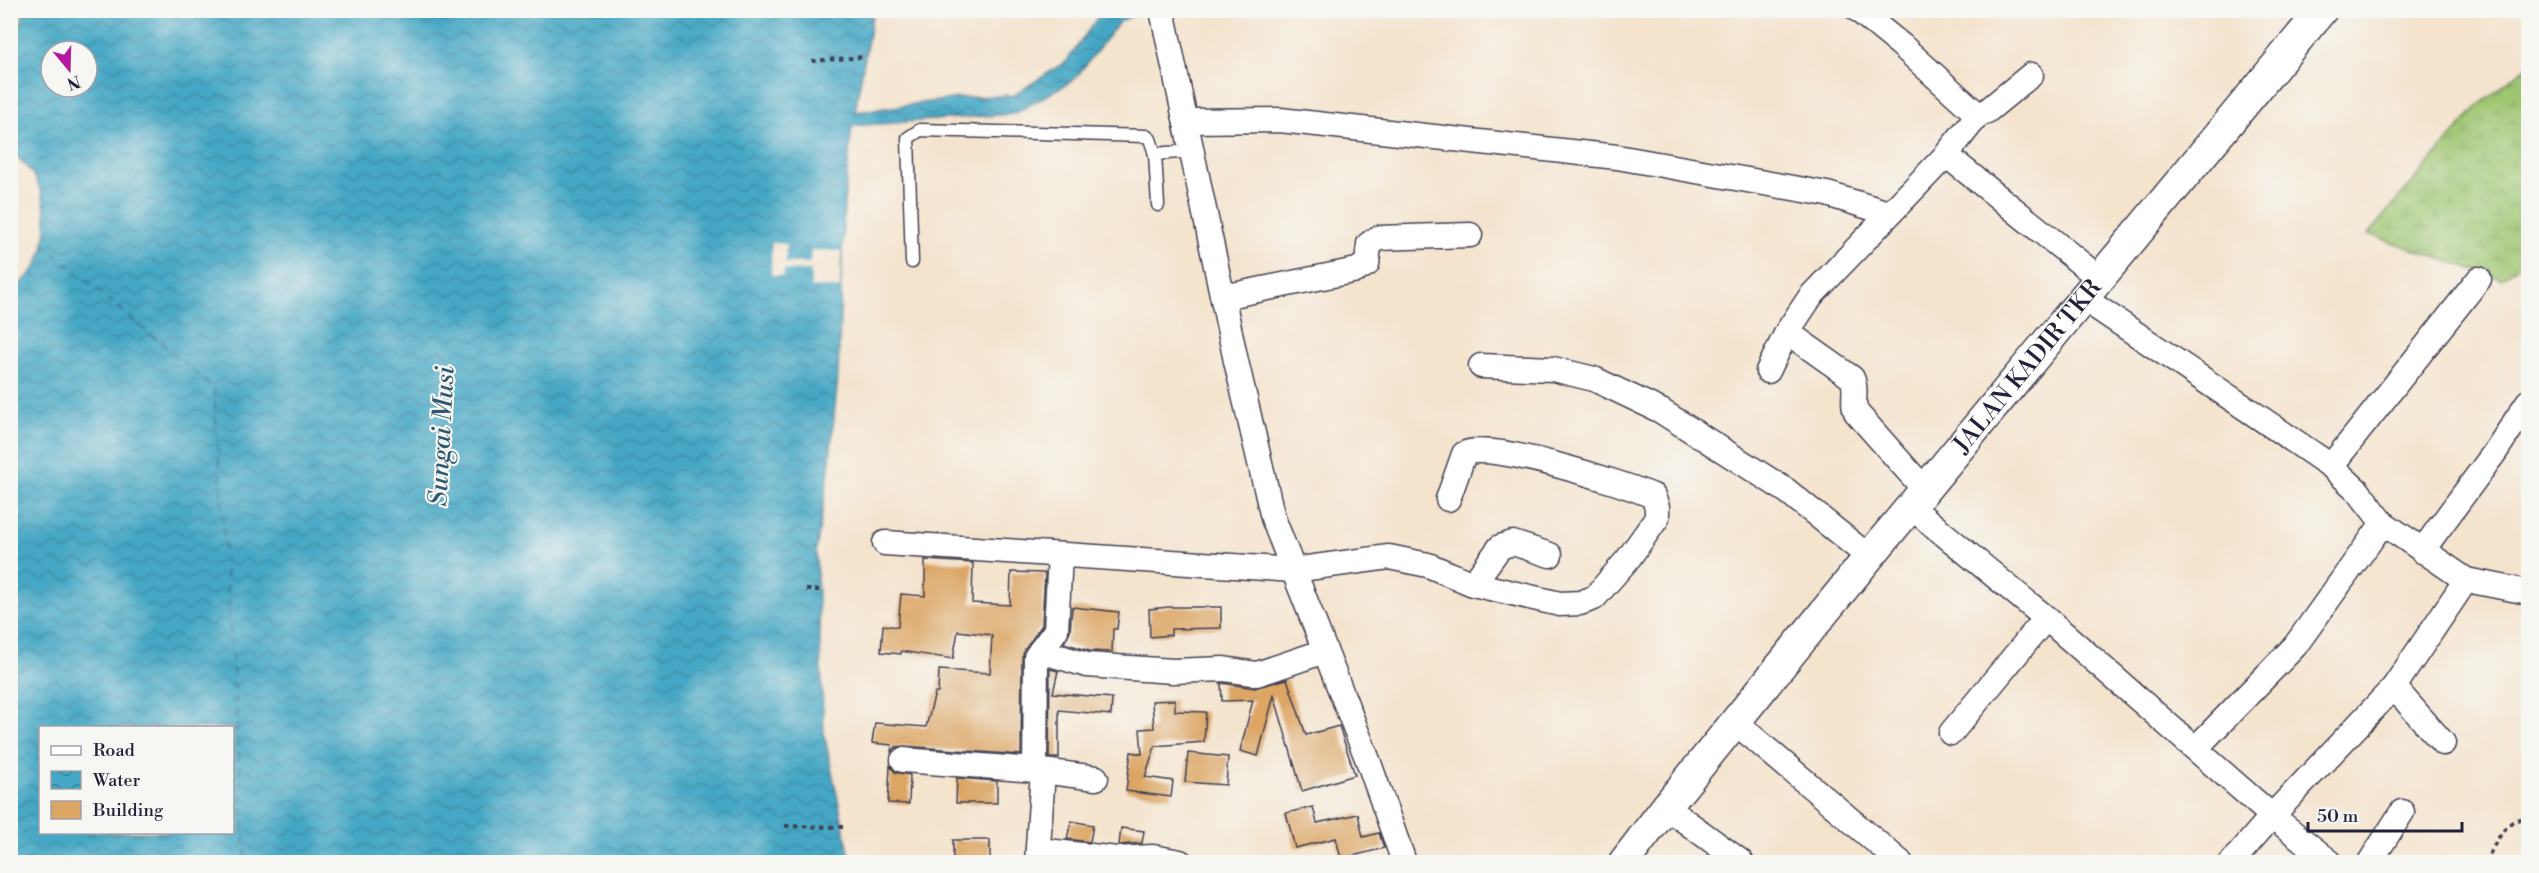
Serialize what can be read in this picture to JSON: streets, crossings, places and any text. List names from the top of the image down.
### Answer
{
  "streets": {
    "street": ["JALAN KADIR TKR"]
  },
  "water": ["Sungai Musi"],
  "legend": ["Road", "Water", "Building"],
  "scale_bar": "50 m",
  "north": "bottom"
}
